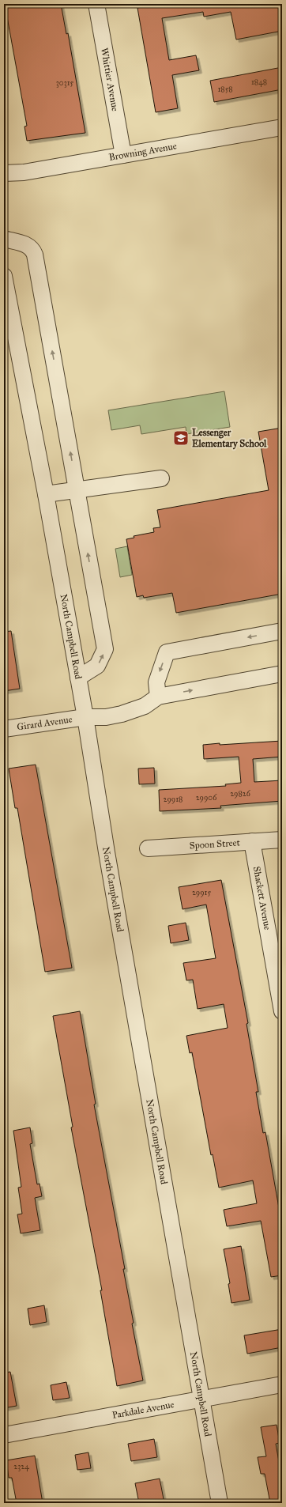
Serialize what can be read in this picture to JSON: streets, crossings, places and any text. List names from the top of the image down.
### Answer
{
  "streets": {
    "street": [
      "Whittier Avenue",
      "Browning Avenue",
      "North Campbell Road",
      "Girard Avenue",
      "Spoon Street",
      "Shackett Avenue",
      "Parkdale Avenue"
    ]
  },
  "crossings": [
    ["Whittier Avenue", "Browning Avenue"],
    ["North Campbell Road", "Girard Avenue"],
    ["North Campbell Road", "Parkdale Avenue"],
    ["Spoon Street", "Shackett Avenue"]
  ],
  "places": {
    "school or university": ["Lessenger Elementary School"]
  },
  "house_numbers": [
    "1848",
    "30315",
    "1858",
    "29826",
    "29906",
    "29918",
    "29915",
    "2324"
  ]
}
